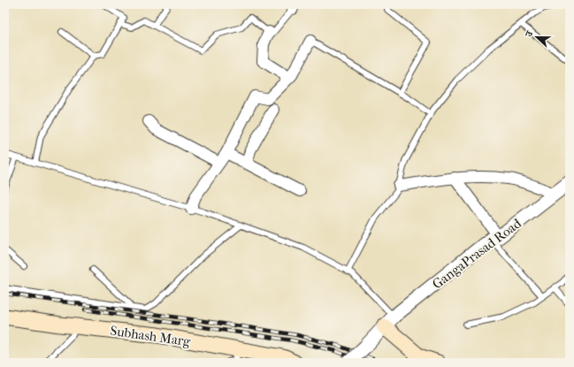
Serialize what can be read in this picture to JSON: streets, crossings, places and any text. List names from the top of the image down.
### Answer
{
  "streets": {
    "main road": ["Subhash Marg"],
    "street": ["GangaPrasad Road"]
  },
  "north": "left"
}
